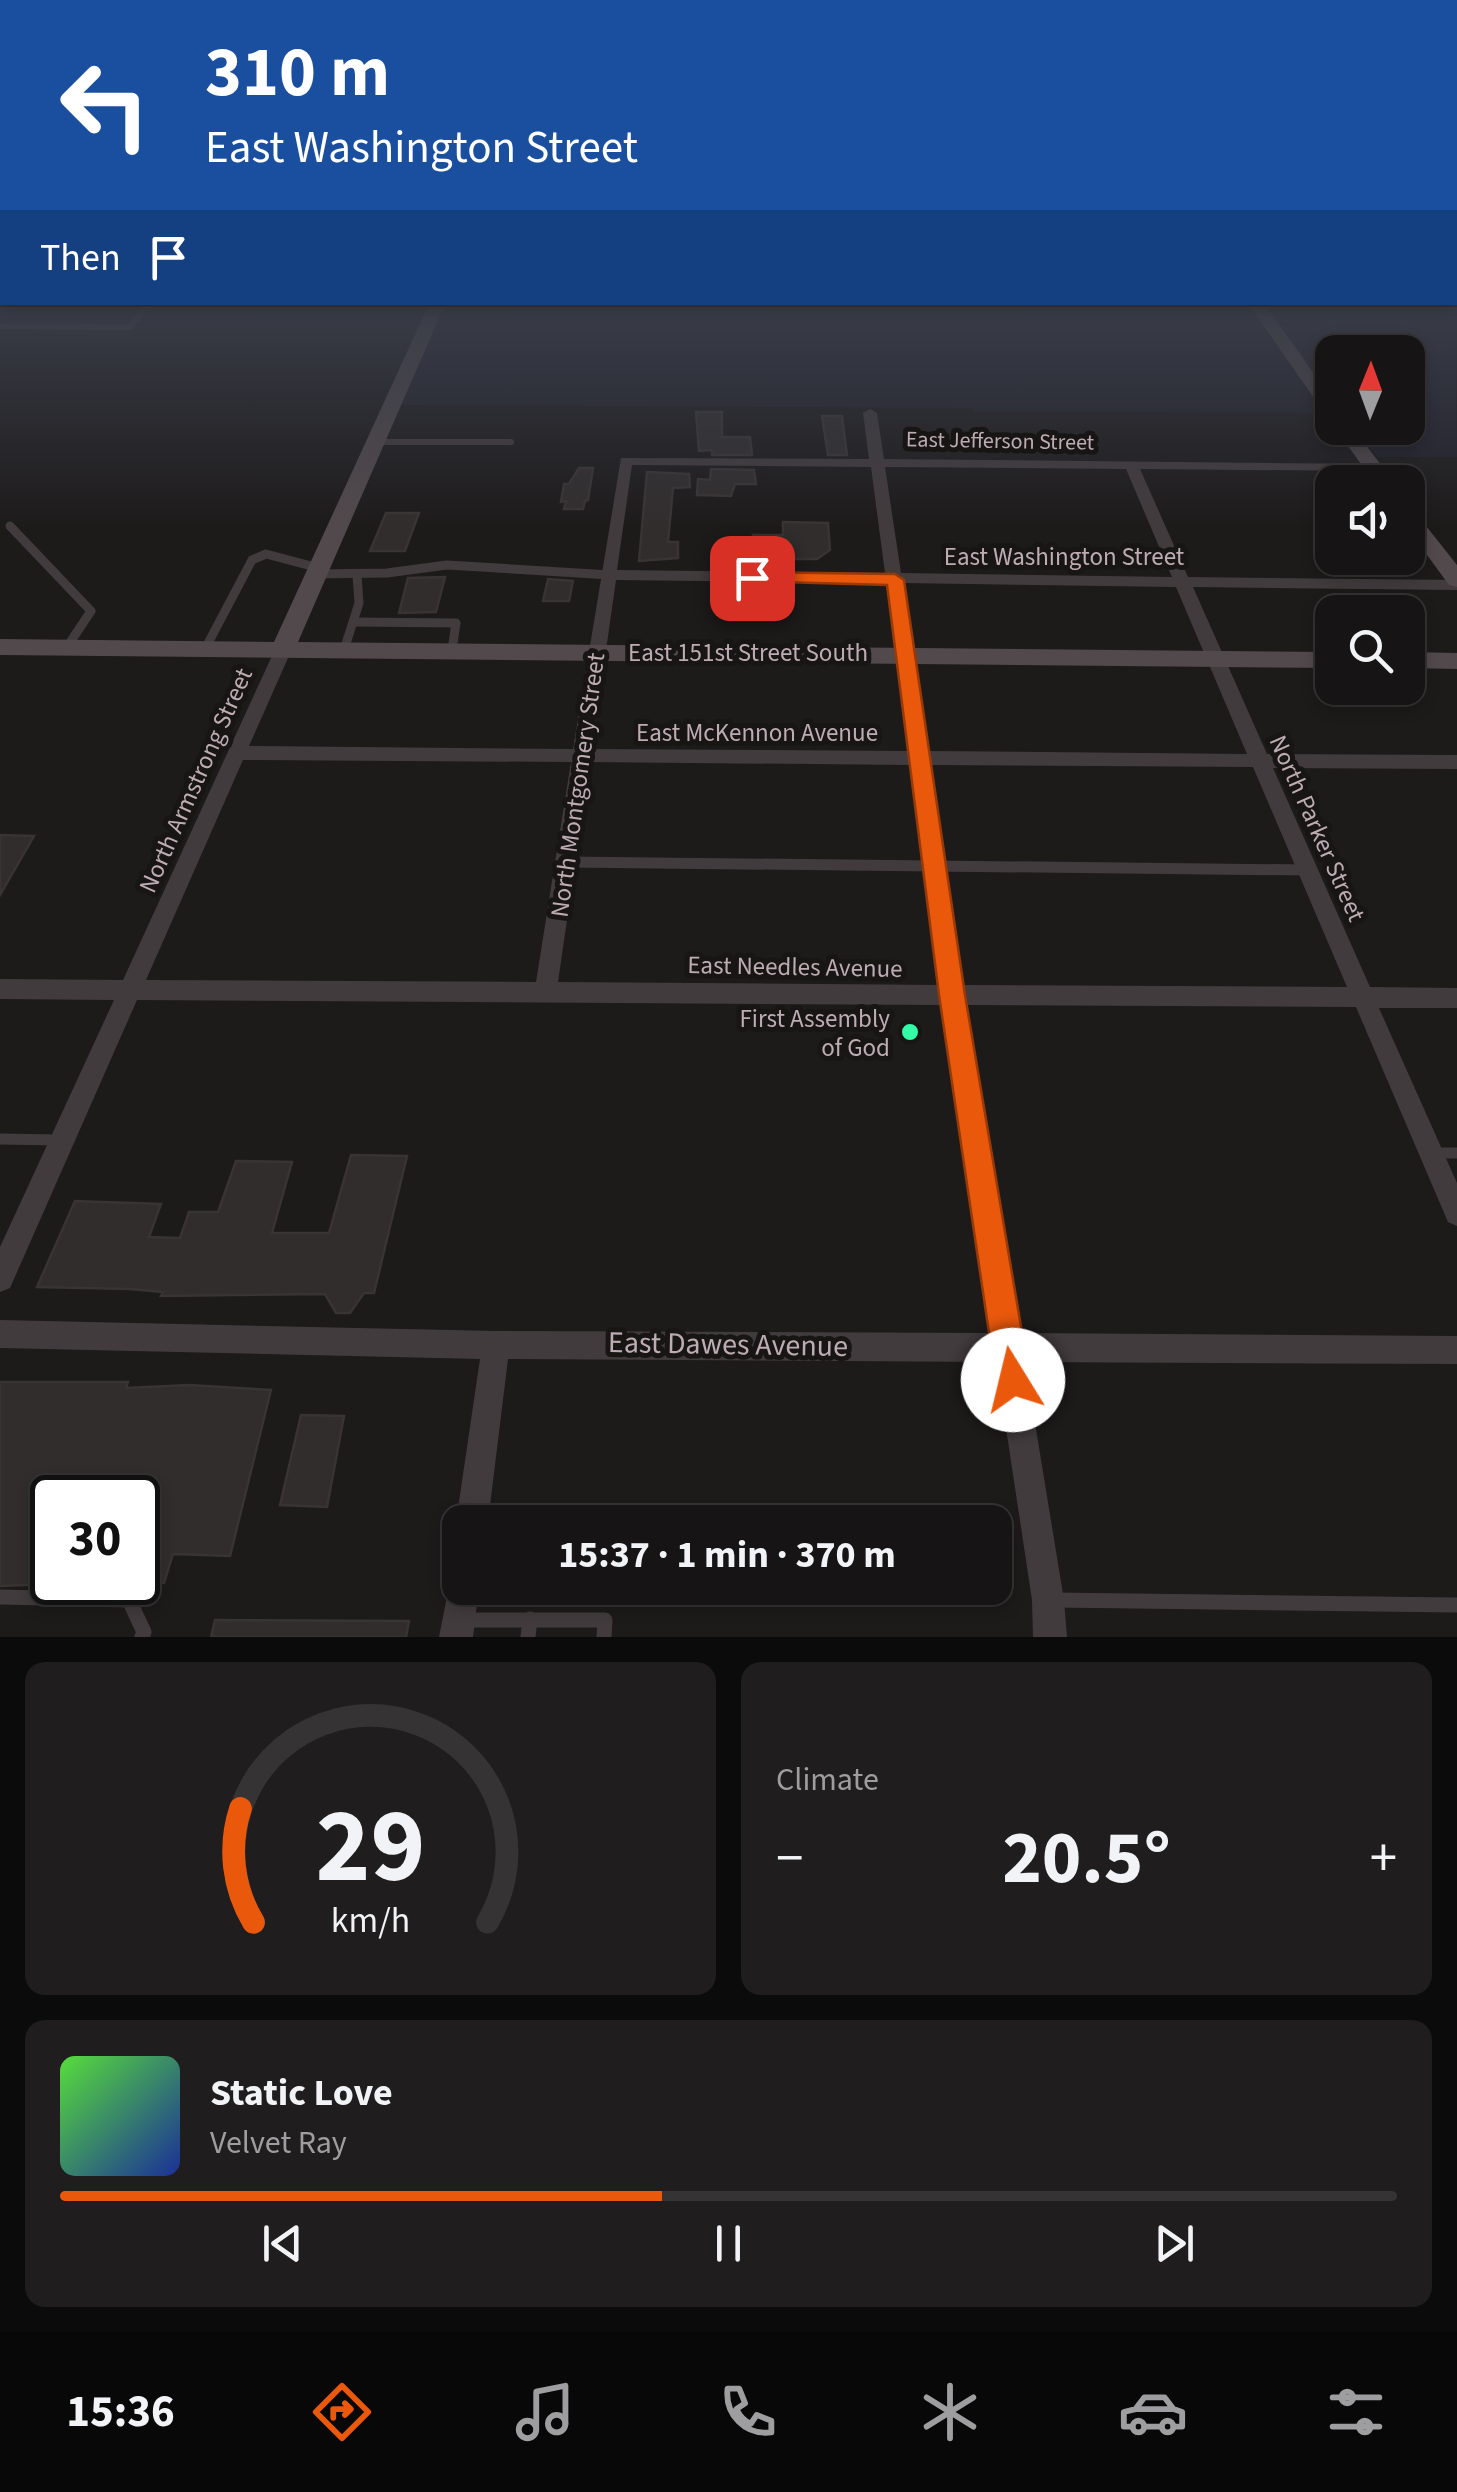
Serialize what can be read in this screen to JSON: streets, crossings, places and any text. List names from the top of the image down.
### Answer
{
  "streets": {
    "main road": ["East 151st Street South", "North Armstrong Street"],
    "street": [
      "East Jefferson Street",
      "East Washington Street",
      "East McKennon Avenue",
      "North Montgomery Street",
      "North Parker Street",
      "East Needles Avenue",
      "East Dawes Avenue"
    ]
  },
  "crossings": [
    ["East Jefferson Street", "North Montgomery Street"],
    ["East Jefferson Street", "North Parker Street"],
    ["East Washington Street", "North Montgomery Street"],
    ["East Washington Street", "North Parker Street"],
    ["East 151st Street South", "North Armstrong Street"],
    ["East 151st Street South", "North Montgomery Street"],
    ["East 151st Street South", "North Parker Street"],
    ["East McKennon Avenue", "North Armstrong Street"],
    ["East McKennon Avenue", "North Montgomery Street"],
    ["East McKennon Avenue", "North Parker Street"],
    ["North Armstrong Street", "East Needles Avenue"],
    ["North Montgomery Street", "East Needles Avenue"],
    ["North Parker Street", "East Needles Avenue"]
  ],
  "places": ["First Assembly of God"],
  "north": "top",
  "page": {
    "turn": ["310 m", "East Washington Street"],
    "then": "Then",
    "limit": "30",
    "trip": "15:37 · 1 min · 370 m",
    "tile": "Climate",
    "heat": ["−", "20.5°", "+"],
    "song": ["Static Love", "Velvet Ray"],
    "tabs": "15:36",
    "gauge": ["29", "km/h"]
  }
}
